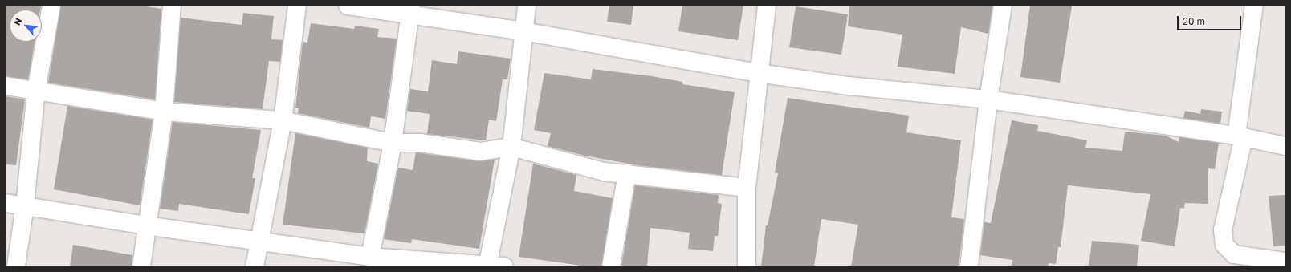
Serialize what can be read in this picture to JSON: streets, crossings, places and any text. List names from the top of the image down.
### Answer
{
  "scale_bar": "20 m",
  "north": "top left"
}
